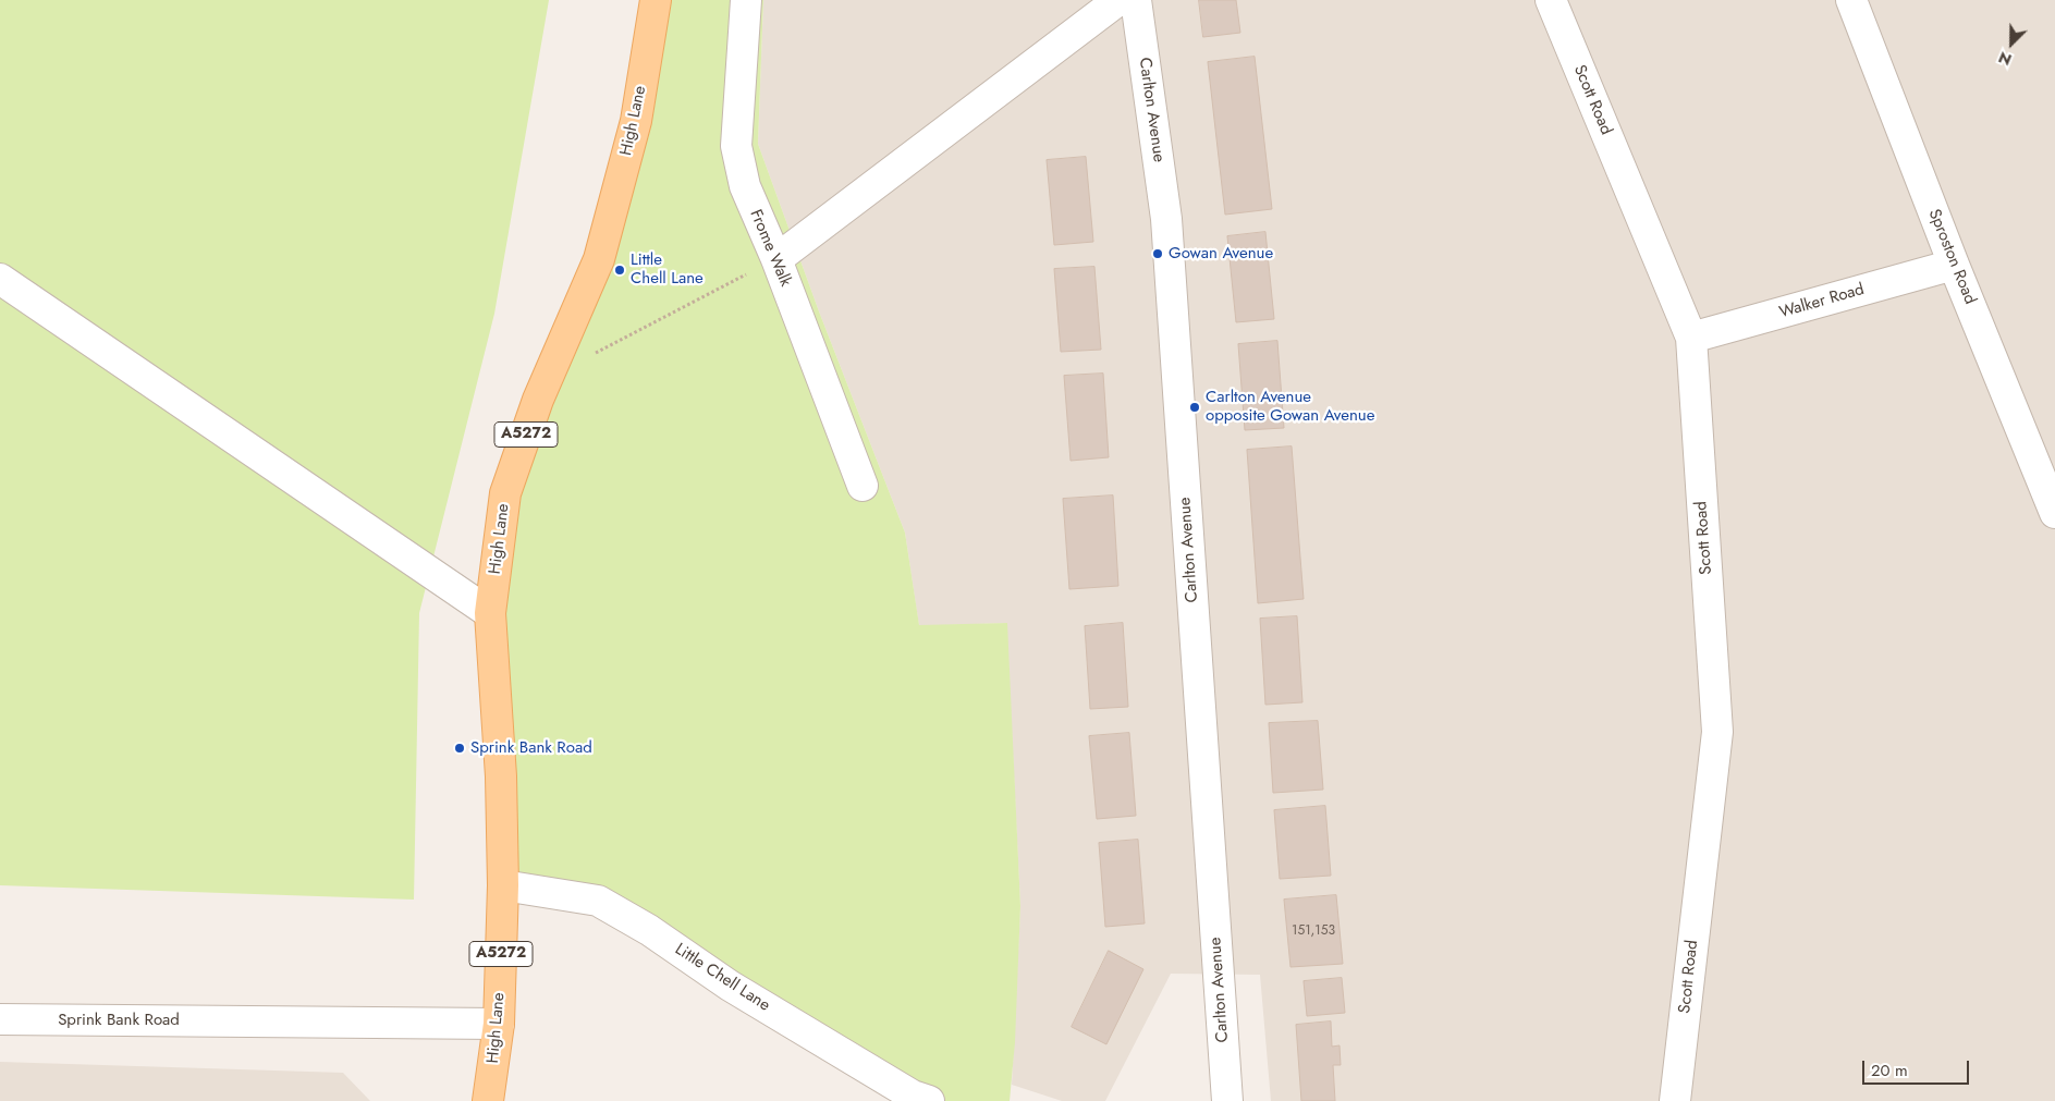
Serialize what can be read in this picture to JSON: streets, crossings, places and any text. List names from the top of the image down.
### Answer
{
  "streets": {
    "main road": ["High Lane", "A5272"],
    "street": [
      "Scott Road",
      "Carlton Avenue",
      "Frome Walk",
      "Sproston Road",
      "Walker Road",
      "Little Chell Lane",
      "Sprink Bank Road"
    ]
  },
  "crossings": [
    ["Scott Road", "Walker Road"],
    ["High Lane", "Little Chell Lane"],
    ["High Lane", "Sprink Bank Road"],
    ["Sproston Road", "Walker Road"]
  ],
  "places": [
    "Gowan Avenue",
    "Little Chell Lane",
    "Carlton Avenue opposite Gowan Avenue",
    "Sprink Bank Road"
  ],
  "house_numbers": ["151,153"],
  "scale_bar": "20 m",
  "north": "bottom left"
}
